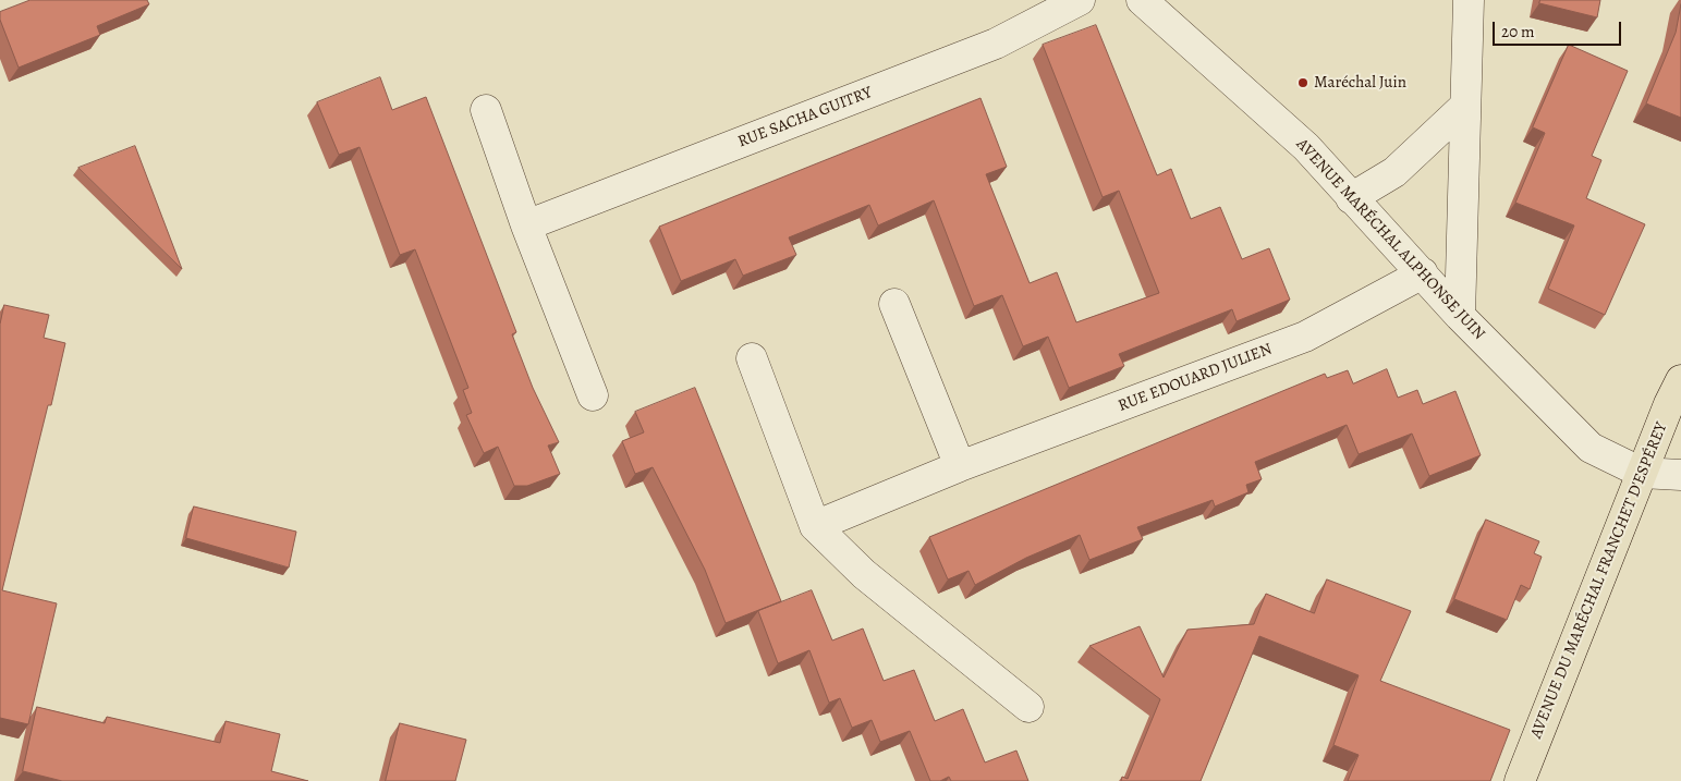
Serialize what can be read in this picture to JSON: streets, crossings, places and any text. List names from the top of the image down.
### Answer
{
  "streets": {
    "main road": ["AVENUE DU MARÉCHAL FRANCHET D'ESPÉREY"],
    "street": ["RUE SACHA GUITRY", "AVENUE MARÉCHAL ALPHONSE JUIN", "RUE EDOUARD JULIEN"]
  },
  "crossings": [
    ["AVENUE MARÉCHAL ALPHONSE JUIN", "RUE EDOUARD JULIEN"],
    ["AVENUE MARÉCHAL ALPHONSE JUIN", "AVENUE DU MARÉCHAL FRANCHET D'ESPÉREY"]
  ],
  "places": ["Maréchal Juin"],
  "scale_bar": "20 m"
}
